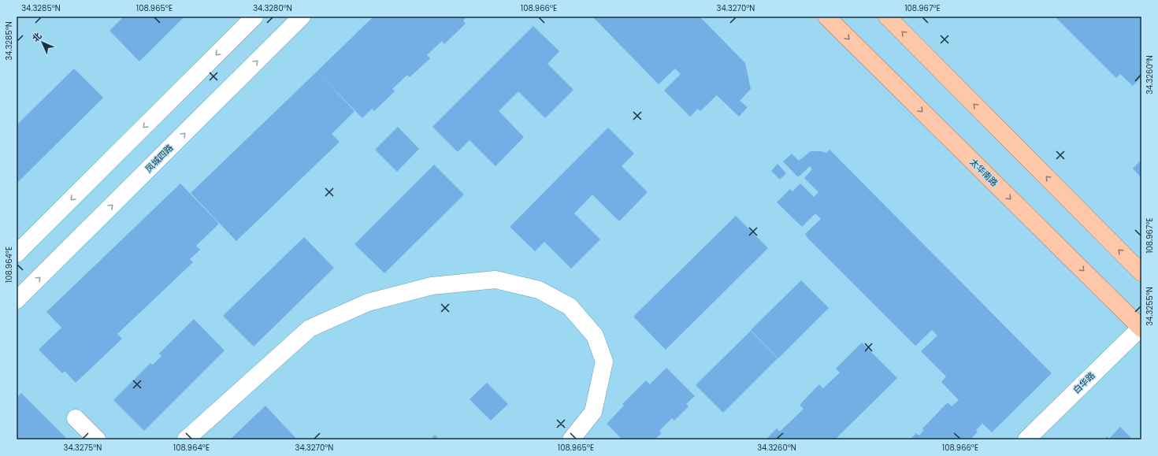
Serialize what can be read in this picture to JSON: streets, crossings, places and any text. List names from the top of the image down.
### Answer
{
  "streets": {
    "main road": ["太华南路"],
    "street": ["凤城四路", "白华路"]
  },
  "crossings": [
    ["太华南路", "白华路"]
  ],
  "north": "top left",
  "coordinates": [
    "34.3285°N",
    "108.965°E",
    "34.3280°N",
    "108.966°E",
    "34.3270°N",
    "108.967°E",
    "34.3260°N",
    "108.964°E",
    "34.3255°N",
    "34.3275°N"
  ]
}
